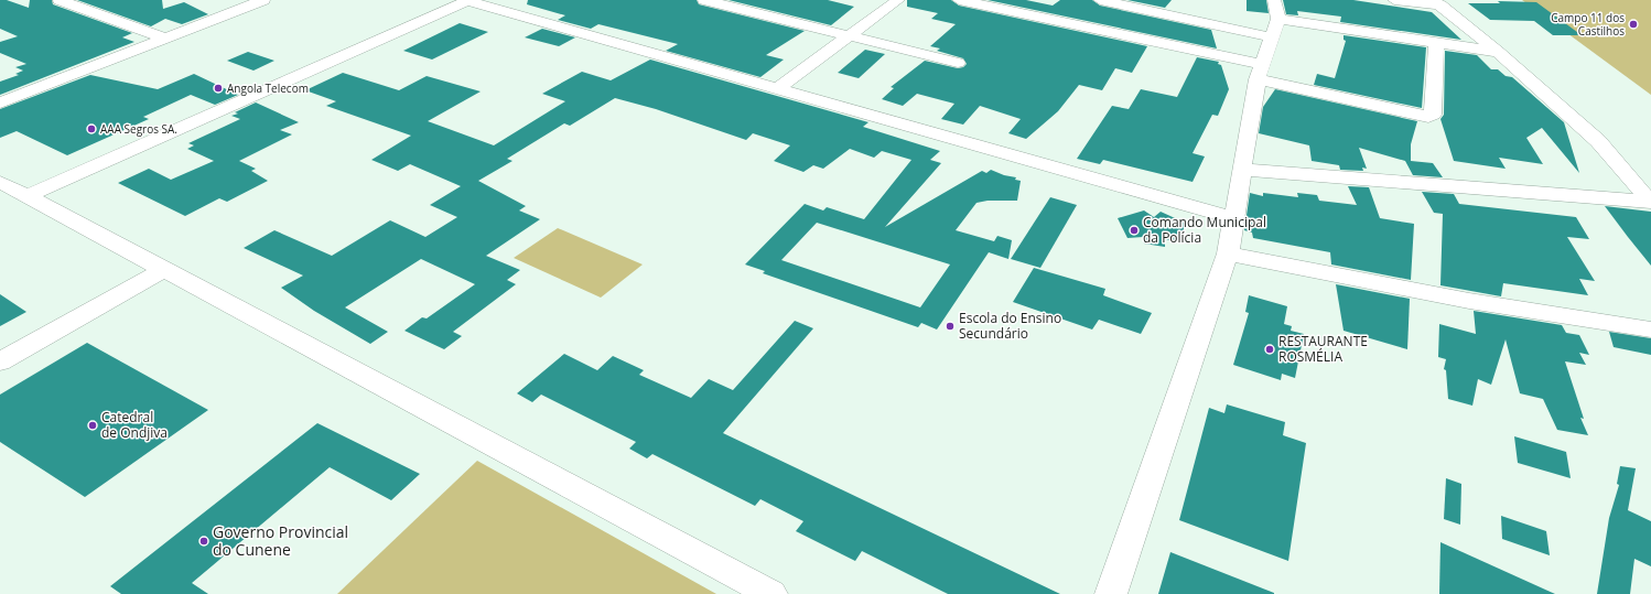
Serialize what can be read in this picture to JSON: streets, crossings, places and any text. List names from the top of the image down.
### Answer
{
  "places": [
    "Campo 11 dos Castilhos",
    "Angola Telecom",
    "AAA Segros SA.",
    "Comando Municipal da Polícia",
    "Escola do Ensino Secundário",
    "RESTAURANTE ROSMÉLIA",
    "Catedral de Ondjiva",
    "Governo Provincial do Cunene"
  ]
}
